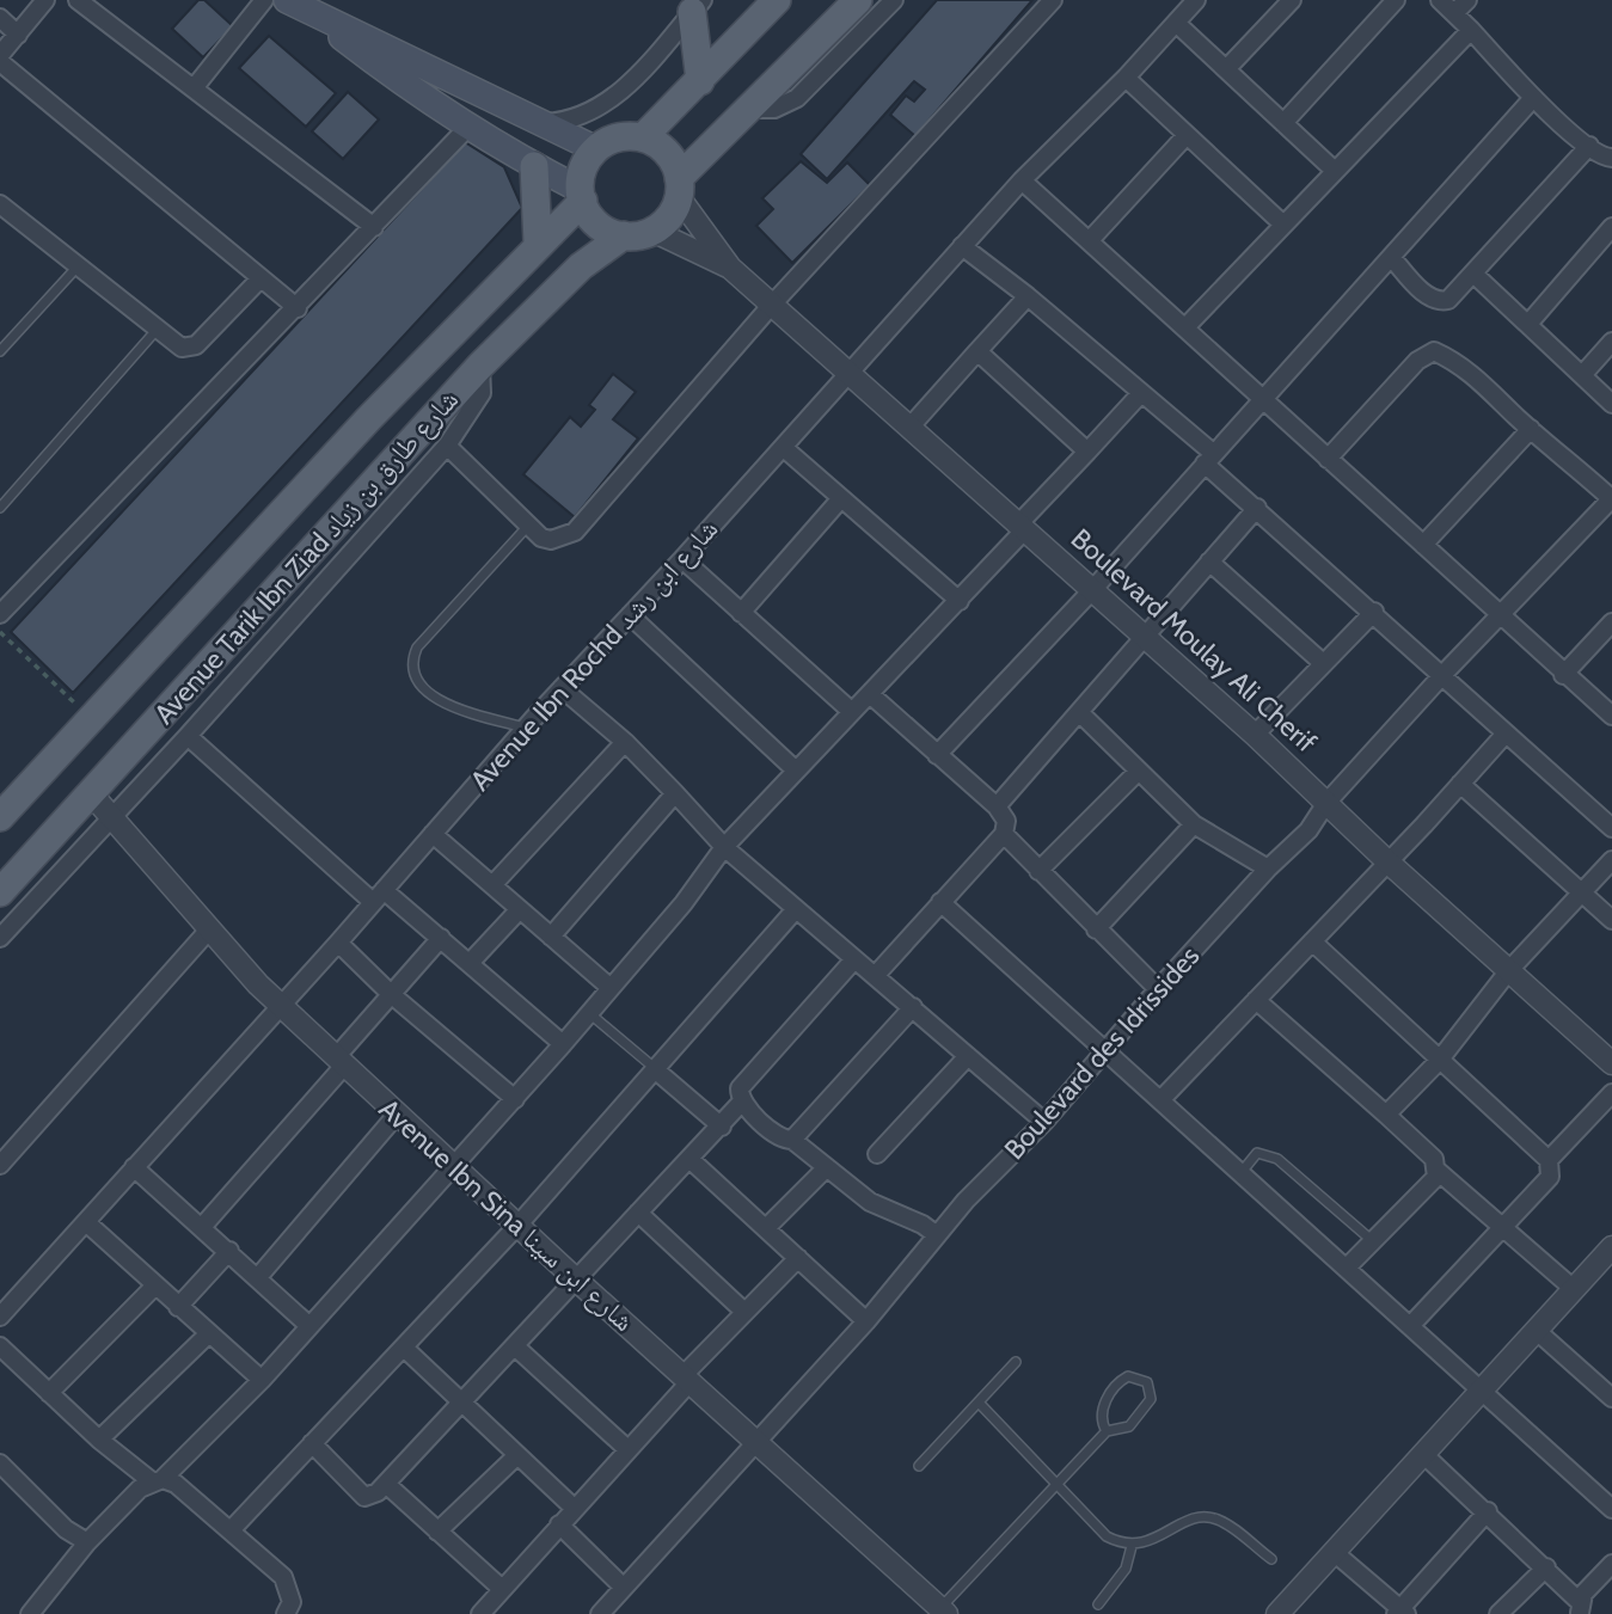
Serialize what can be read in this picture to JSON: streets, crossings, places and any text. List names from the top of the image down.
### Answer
{
  "streets": {
    "main road": ["Avenue Tarik Ibn Ziad شارع طارق بن زياد"],
    "street": [
      "Boulevard Moulay Ali Cherif",
      "Avenue Ibn Rochd شارع ابن رشد",
      "Boulevard des Idrissides",
      "Avenue Ibn Sina شارع ابن سينا"
    ]
  },
  "crossings": [
    ["Avenue Tarik Ibn Ziad شارع طارق بن زياد", "Boulevard Moulay Ali Cherif"],
    ["Avenue Tarik Ibn Ziad شارع طارق بن زياد", "Avenue Ibn Sina شارع ابن سينا"],
    ["Boulevard Moulay Ali Cherif", "Avenue Ibn Rochd شارع ابن رشد"],
    ["Boulevard Moulay Ali Cherif", "Boulevard des Idrissides"],
    ["Avenue Ibn Rochd شارع ابن رشد", "Avenue Ibn Sina شارع ابن سينا"],
    ["Boulevard des Idrissides", "Avenue Ibn Sina شارع ابن سينا"]
  ]
}
